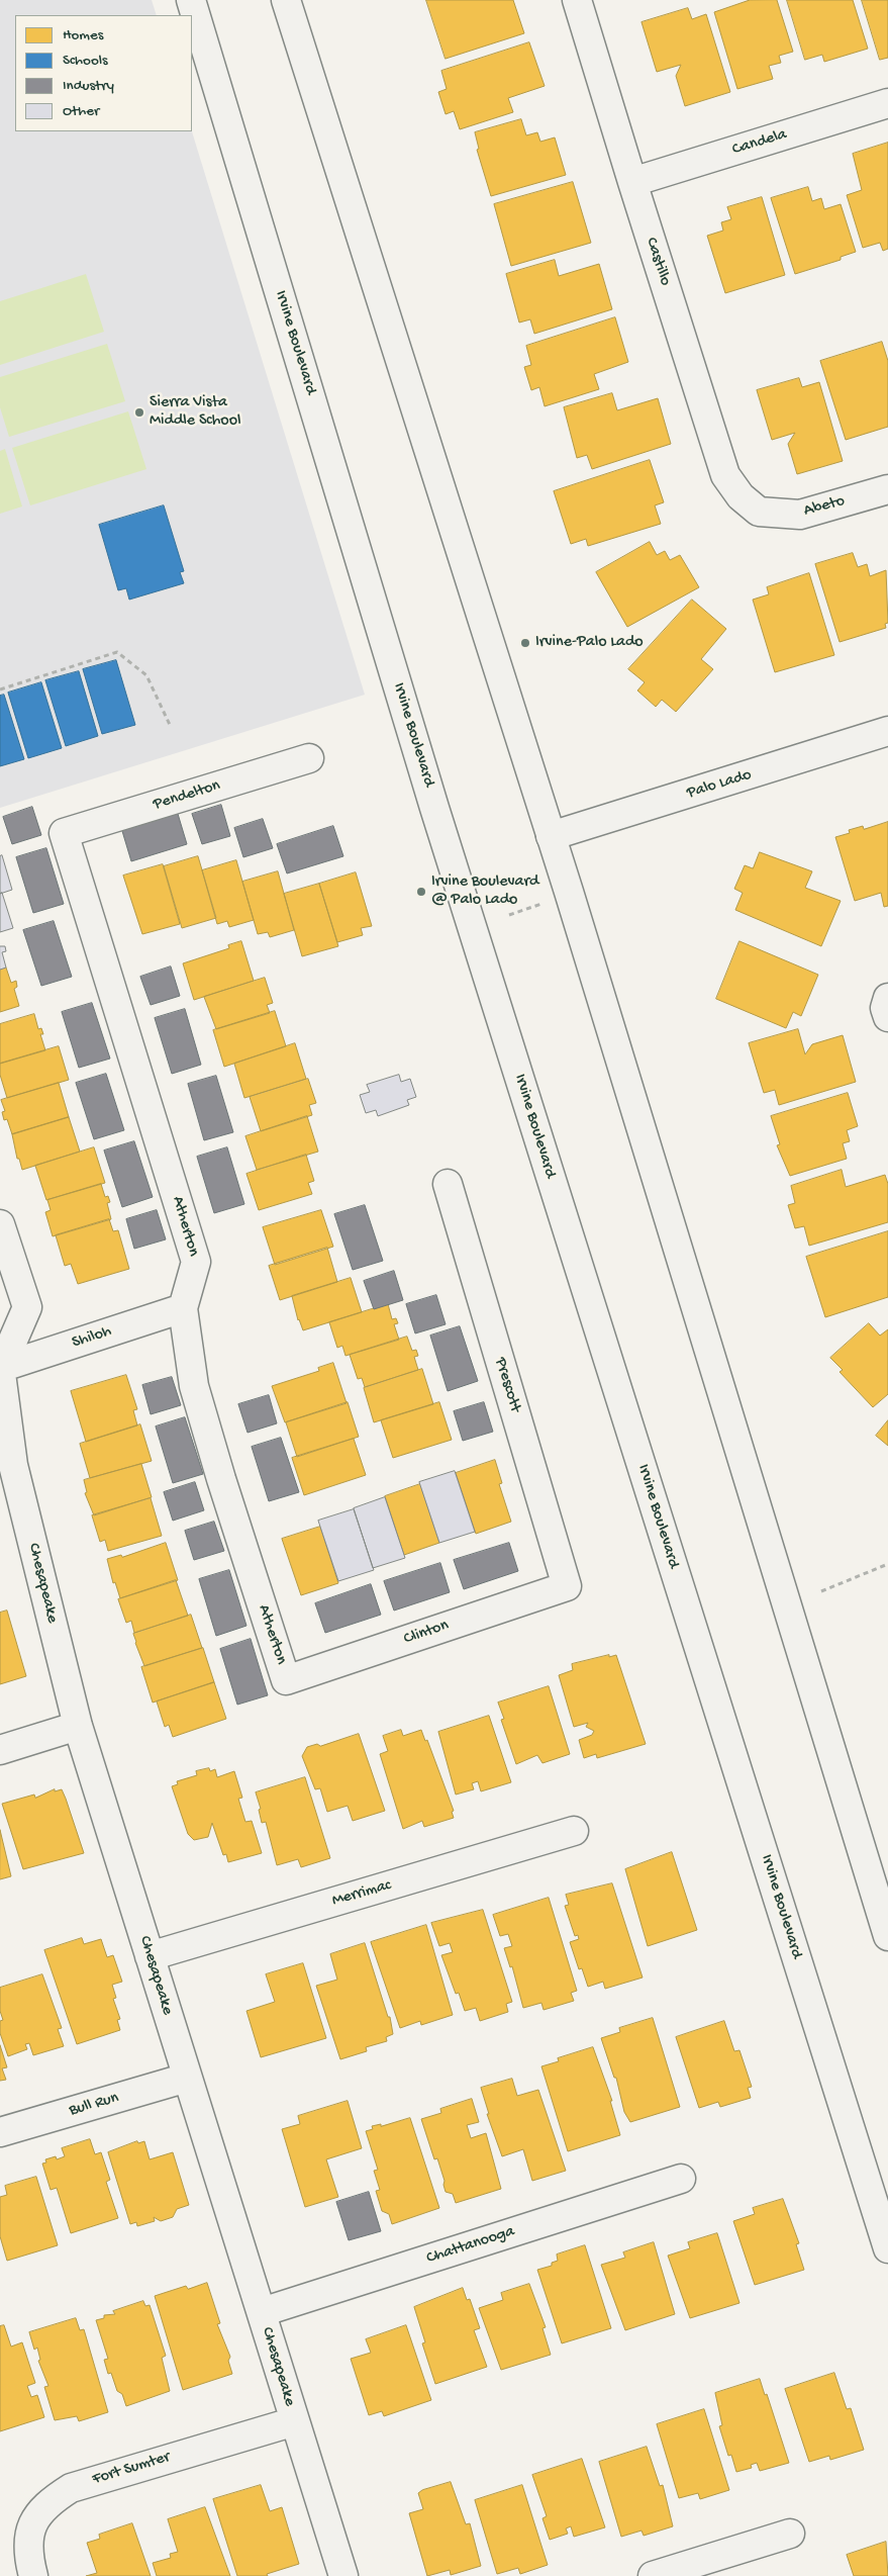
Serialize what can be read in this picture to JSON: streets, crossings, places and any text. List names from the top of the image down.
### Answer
{
  "streets": {
    "street": [
      "Candela",
      "Castillo",
      "Irvine Boulevard",
      "Abeto",
      "Palo Lado",
      "Pendelton",
      "Atherton",
      "Shiloh",
      "Prescott",
      "Chesapeake",
      "Clinton",
      "Merrimac",
      "Bull Run",
      "Chattanooga",
      "Fort Sumter"
    ]
  },
  "crossings": [
    ["Candela", "Castillo"],
    ["Castillo", "Abeto"],
    ["Pendelton", "Atherton"],
    ["Atherton", "Shiloh"],
    ["Atherton", "Clinton"],
    ["Shiloh", "Chesapeake"],
    ["Prescott", "Clinton"],
    ["Chesapeake", "Merrimac"],
    ["Chesapeake", "Bull Run"],
    ["Chesapeake", "Chattanooga"],
    ["Chesapeake", "Fort Sumter"]
  ],
  "places": ["Sierra Vista Middle School", "Irvine-Palo Lado", "Irvine Boulevard @ Palo Lado"],
  "legend": [
    "Homes",
    "Schools",
    "Industry",
    "Other"
  ]
}
